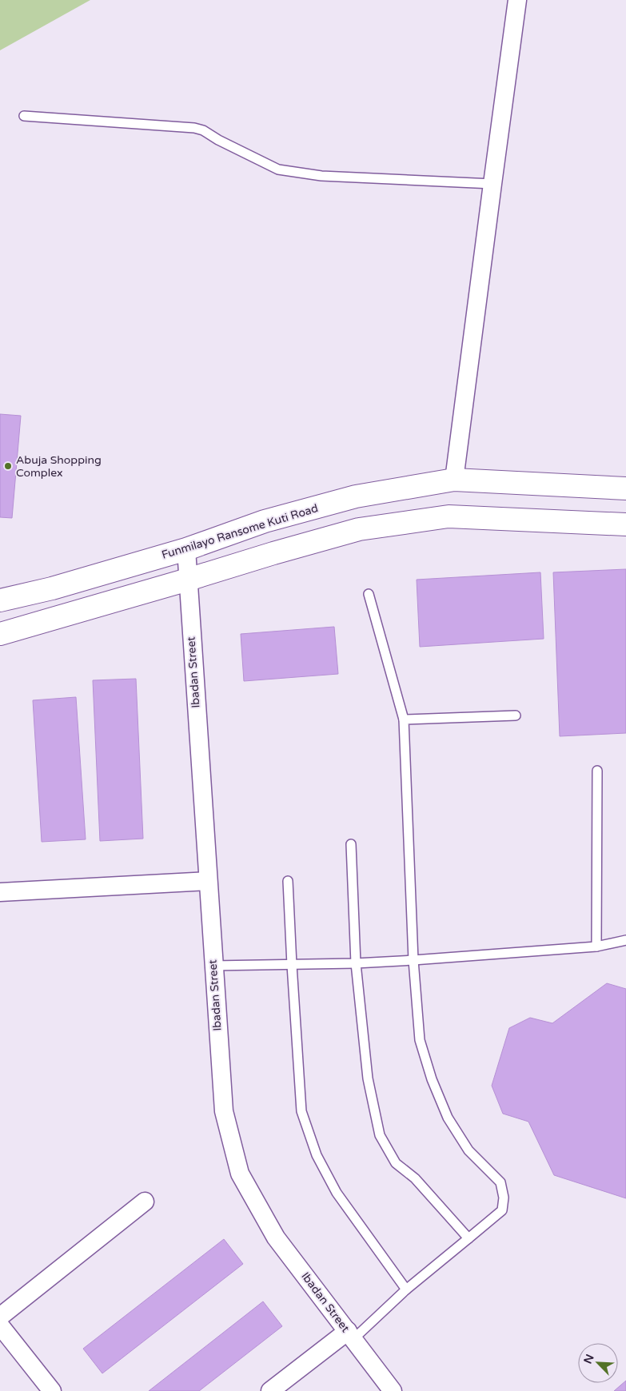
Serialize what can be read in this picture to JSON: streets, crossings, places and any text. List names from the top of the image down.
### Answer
{
  "streets": {
    "street": ["Funmilayo Ransome Kuti Road", "Ibadan Street"]
  },
  "crossings": [
    ["Funmilayo Ransome Kuti Road", "Ibadan Street"]
  ],
  "places": ["Abuja Shopping Complex"],
  "north": "top left"
}
